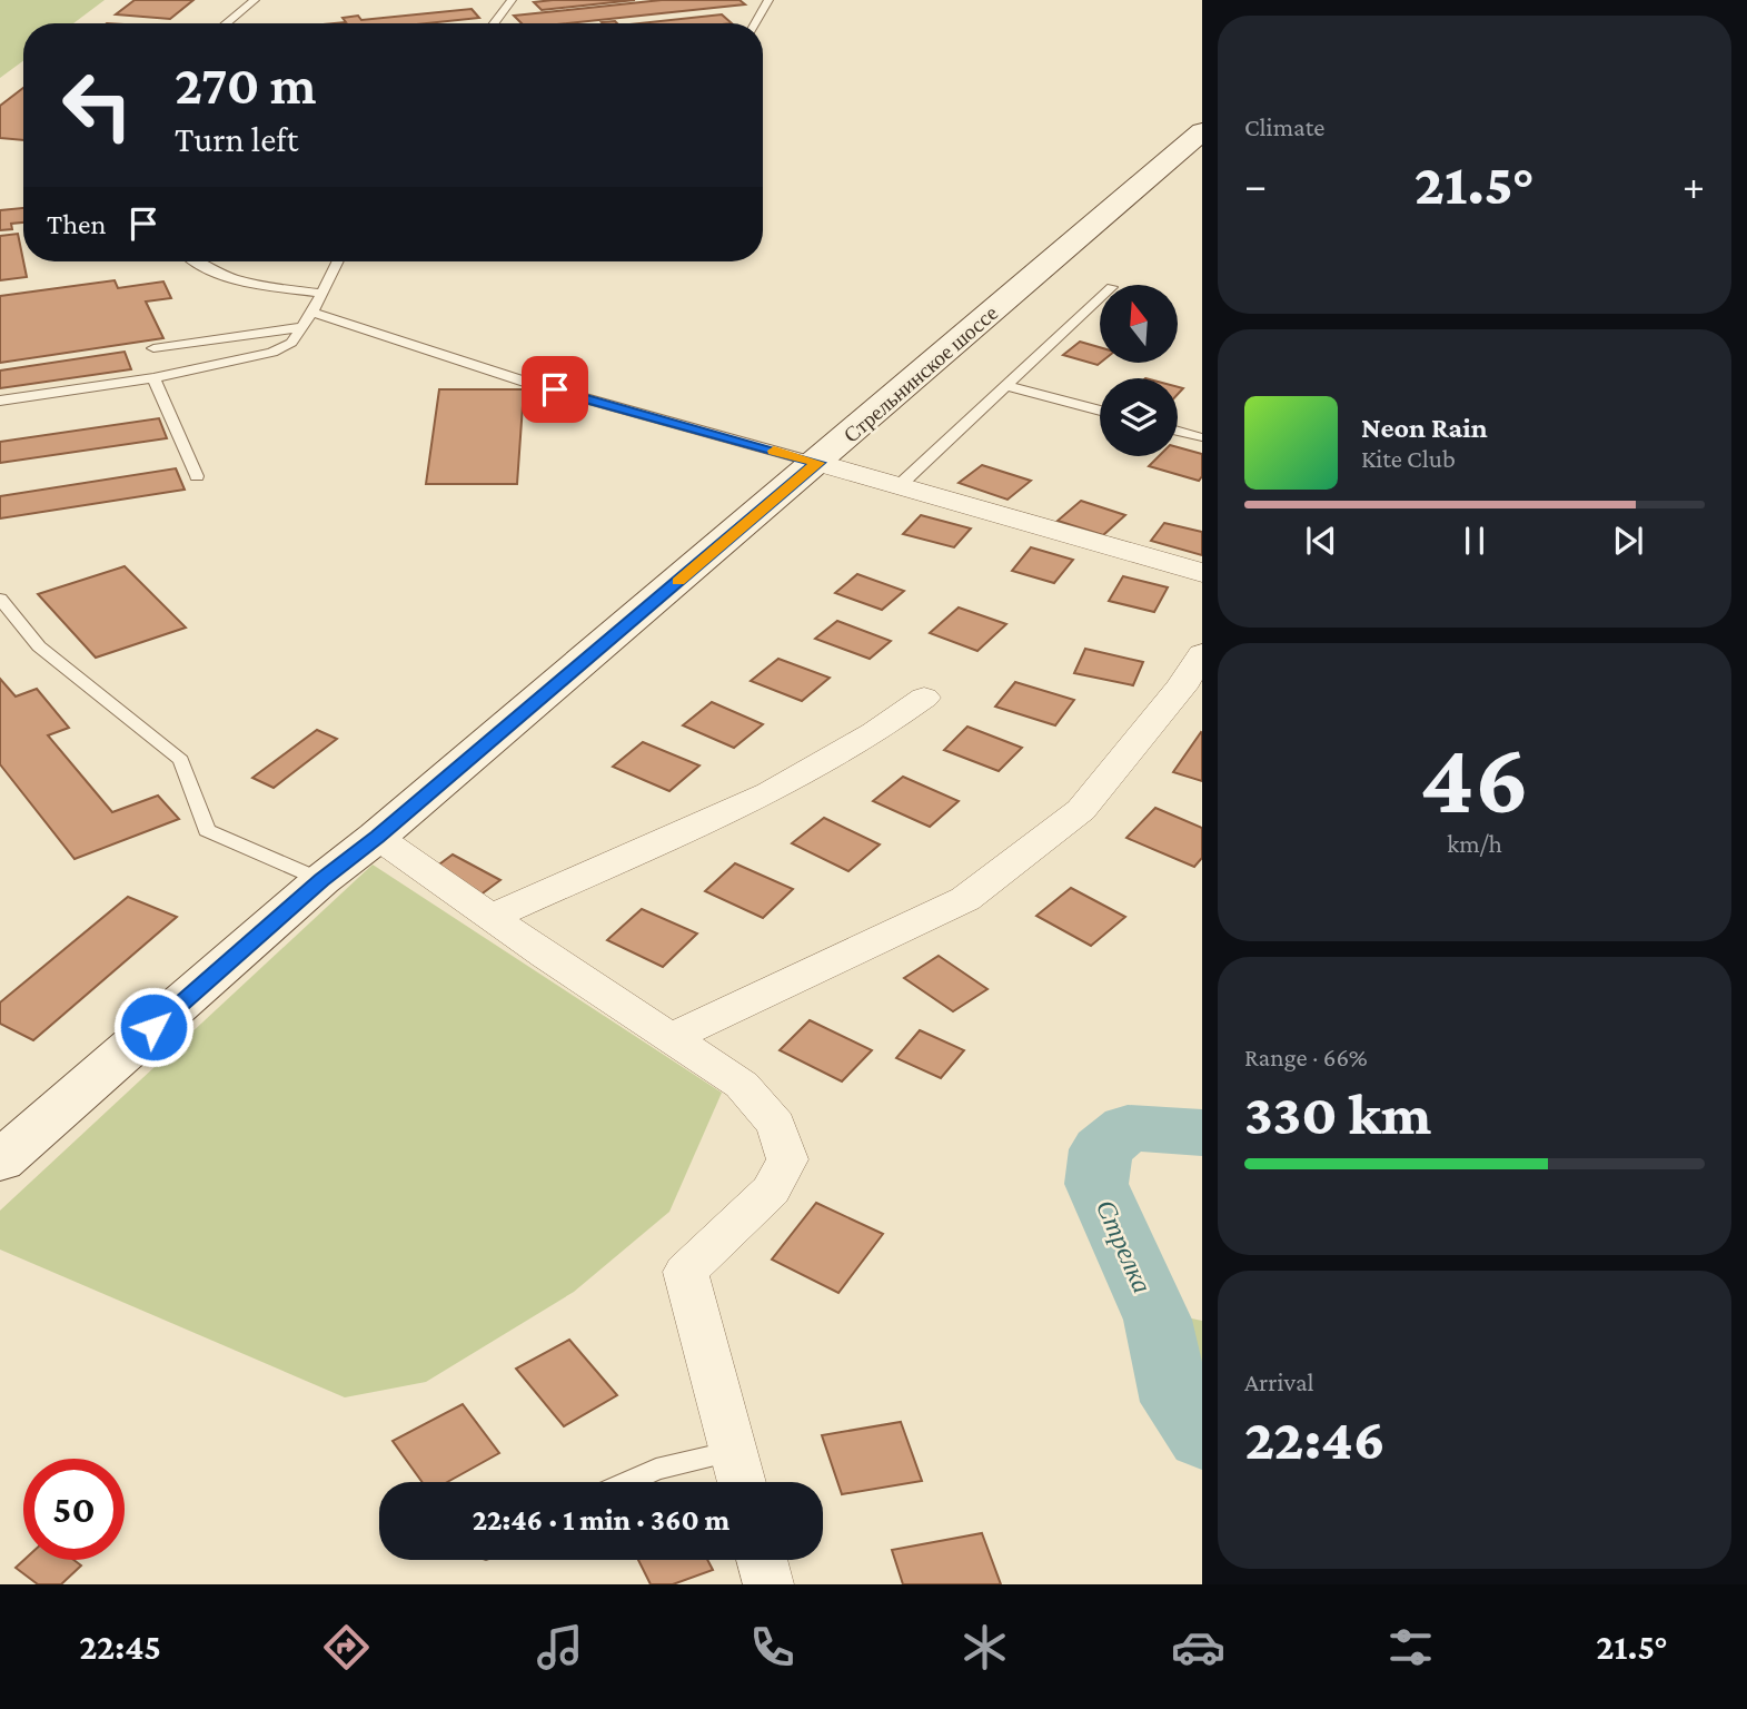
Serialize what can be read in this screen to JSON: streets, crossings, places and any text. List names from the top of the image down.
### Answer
{
  "streets": {
    "main road": ["Стрельнинское шоссе"]
  },
  "water": ["Стрелка"],
  "north": "top",
  "page": {
    "tile": [
      "Climate",
      ["46", "km/h"],
      ["Range · 66%", "330 km"],
      ["Arrival", "22:46"]
    ],
    "turn": ["270 m", "Turn left"],
    "heat": ["−", "21.5°", "+"],
    "then": "Then",
    "song": ["Neon Rain", "Kite Club"],
    "limit": "50",
    "trip": "22:46 · 1 min · 360 m",
    "tabs": ["22:45", "21.5°"]
  }
}
